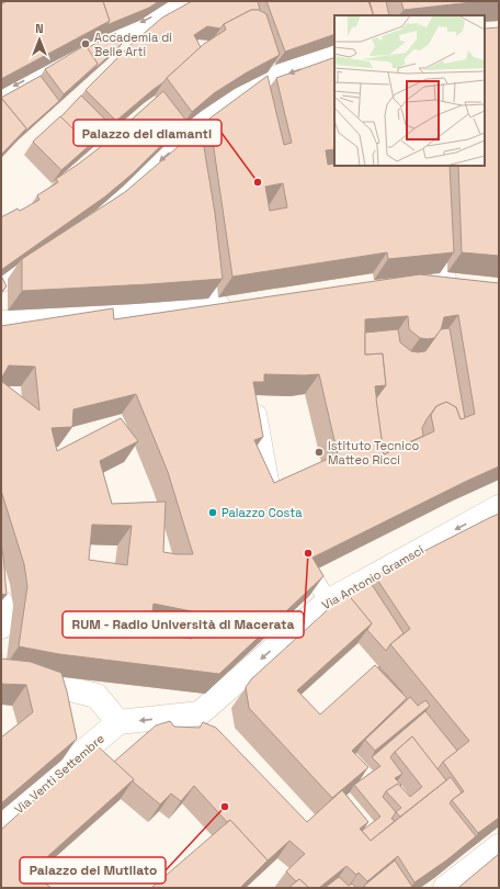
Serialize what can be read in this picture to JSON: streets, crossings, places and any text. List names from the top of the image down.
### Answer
{
  "streets": {
    "street": ["Via Antonio Gramsci", "Via Venti Settembre"]
  },
  "crossings": [
    ["Via Antonio Gramsci", "Via Venti Settembre"]
  ],
  "one_way": ["Via Antonio Gramsci"],
  "places": [
    "Accademia di Belle Arti",
    "Palazzo dei diamanti",
    "Istituto Tecnico Matteo Ricci",
    "Palazzo Costa",
    "RUM - Radio Università di Macerata",
    "Palazzo del Mutilato"
  ],
  "north": "top"
}
